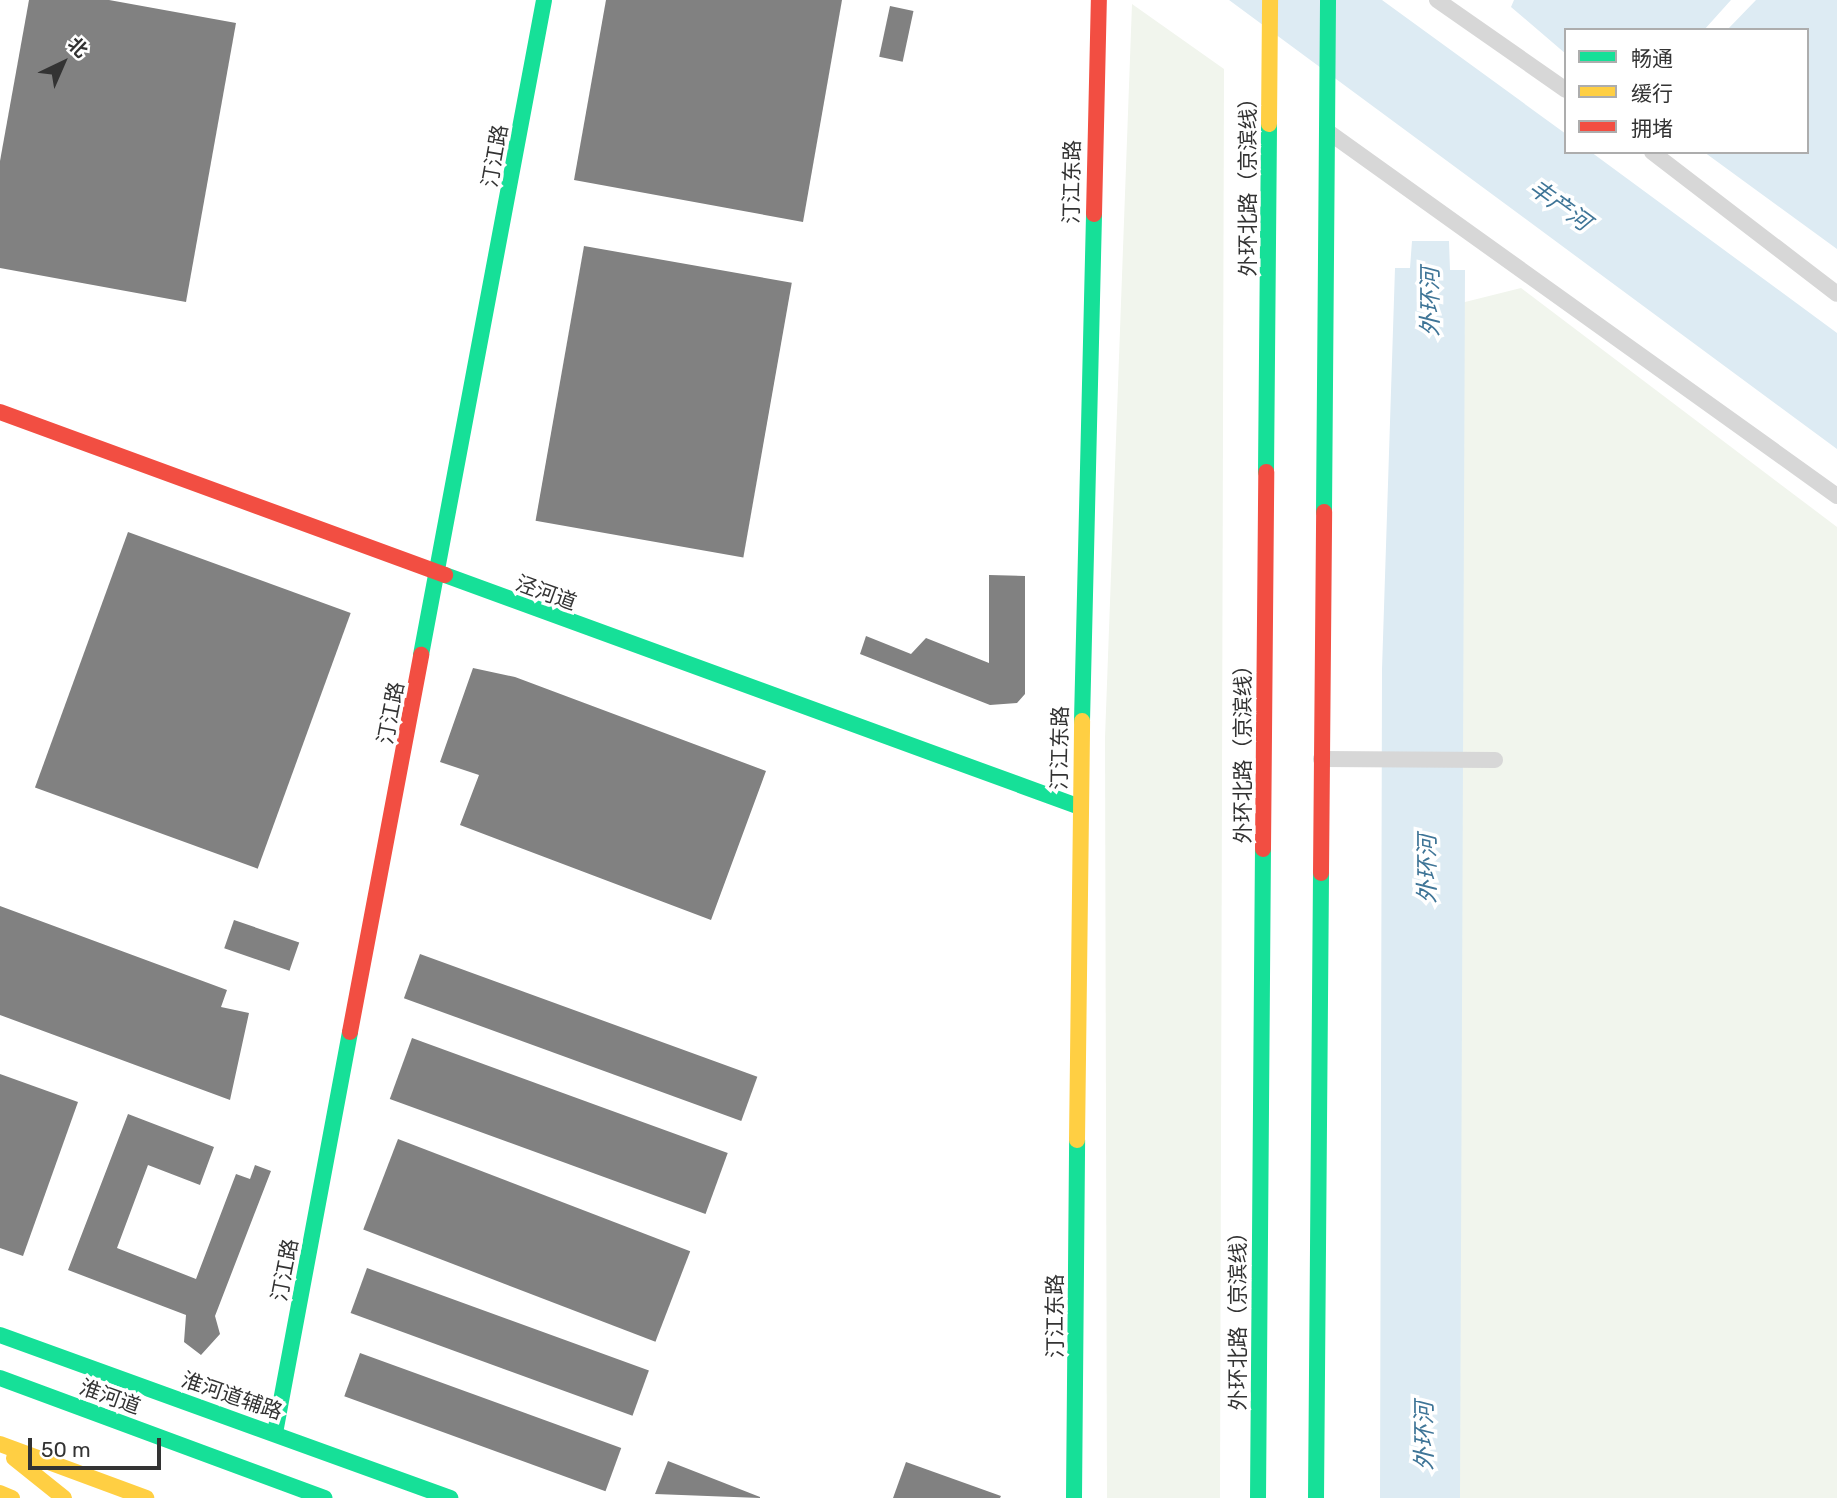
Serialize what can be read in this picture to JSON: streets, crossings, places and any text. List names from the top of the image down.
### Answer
{
  "streets": {
    "main road": [
      "汀江路",
      "汀江东路",
      "外环北路（京滨线）",
      "泾河道",
      "淮河道辅路",
      "淮河道"
    ]
  },
  "crossings": [
    ["汀江路", "泾河道"],
    ["汀江路", "淮河道辅路"],
    ["汀江东路", "泾河道"]
  ],
  "water": ["丰产河", "外环河"],
  "legend": ["畅通", "缓行", "拥堵"],
  "scale_bar": "50 m",
  "north": "top right"
}
